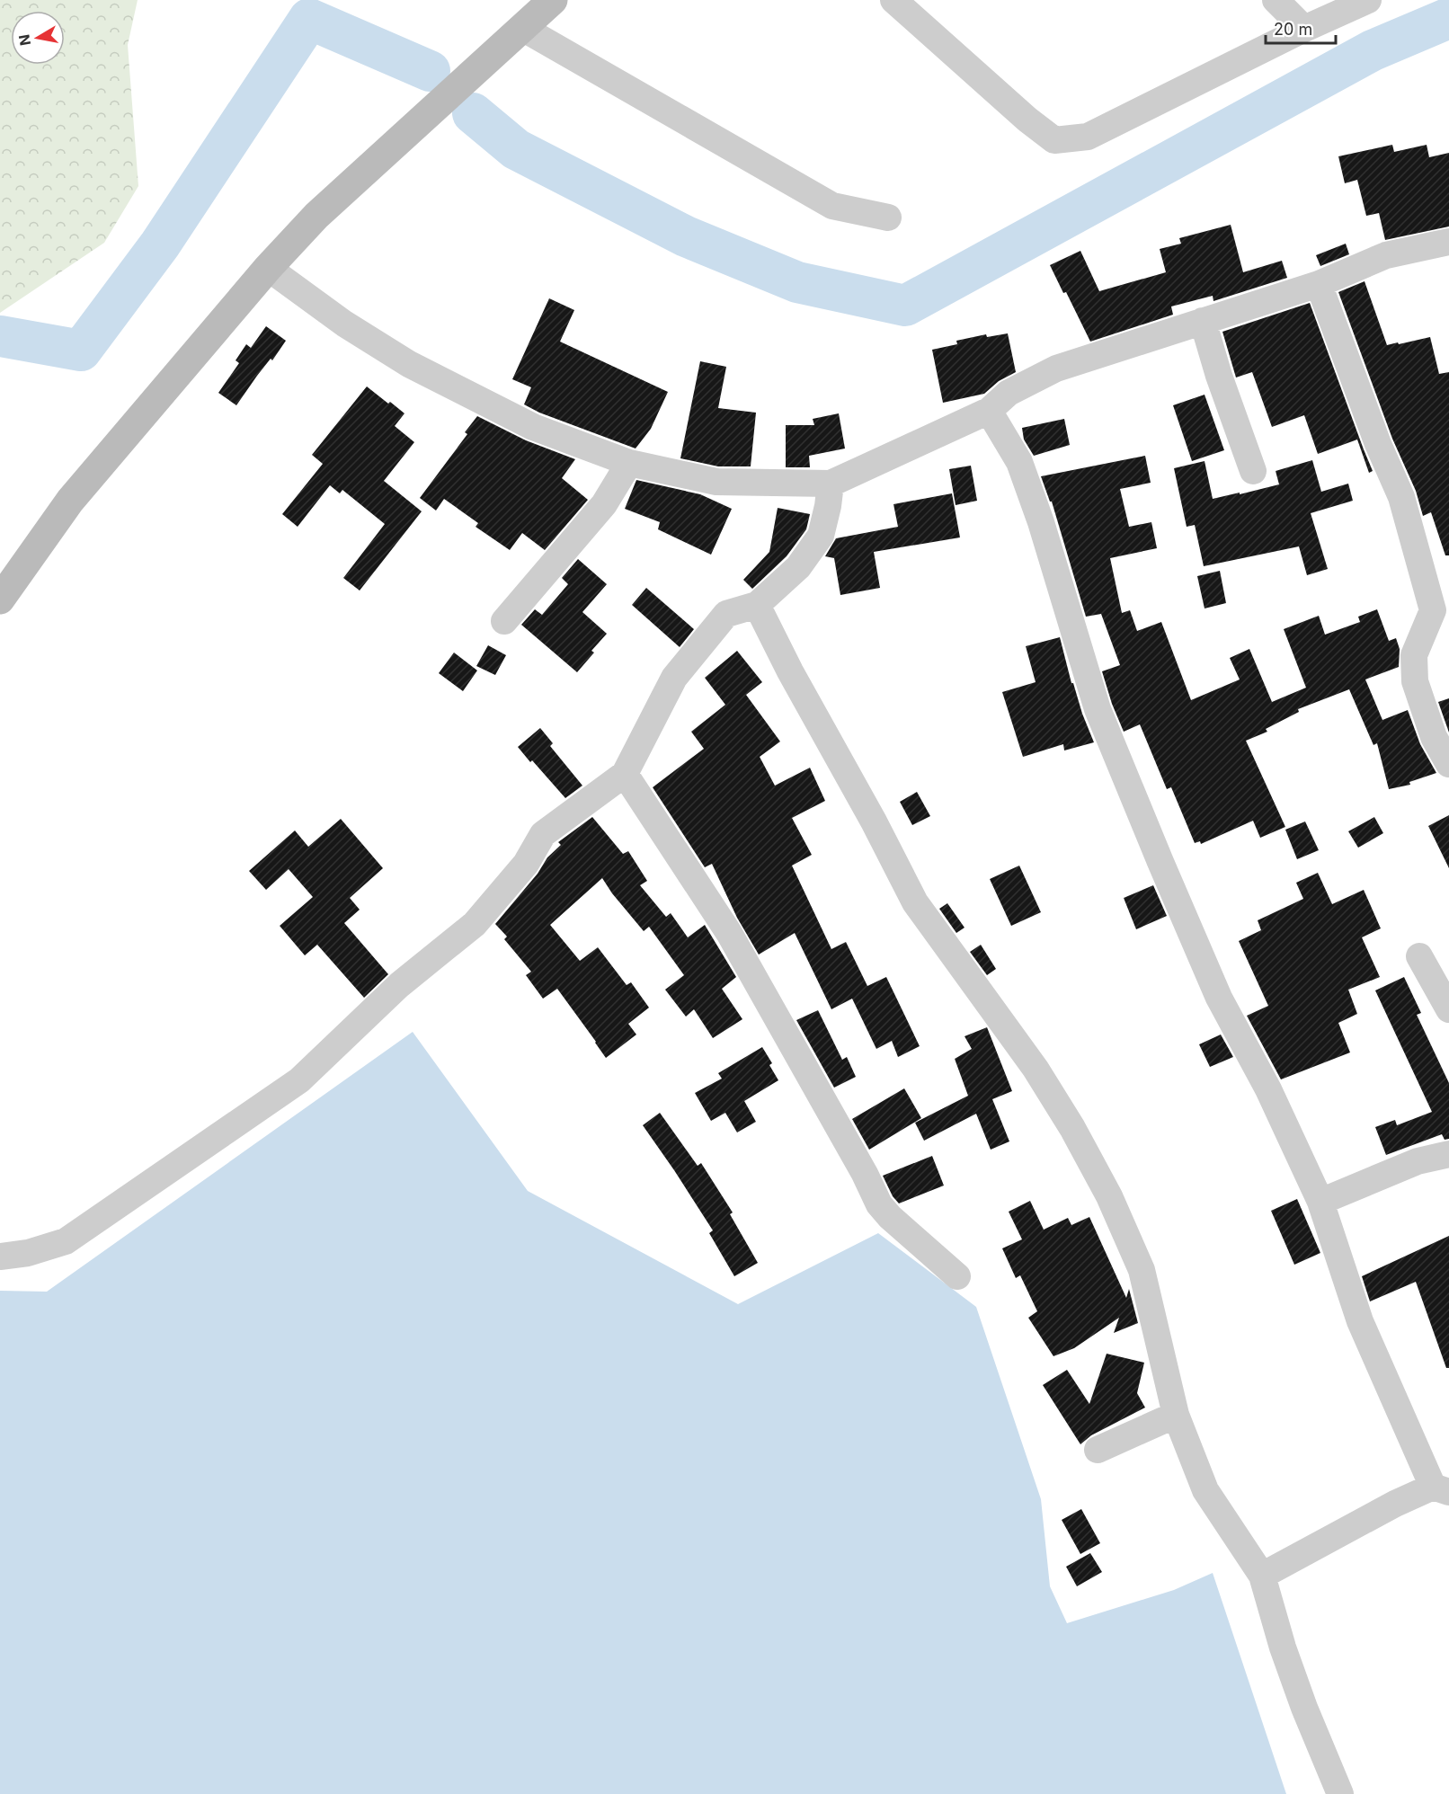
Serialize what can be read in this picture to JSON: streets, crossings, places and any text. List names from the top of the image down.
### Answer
{
  "scale_bar": "20 m",
  "north": "left"
}
